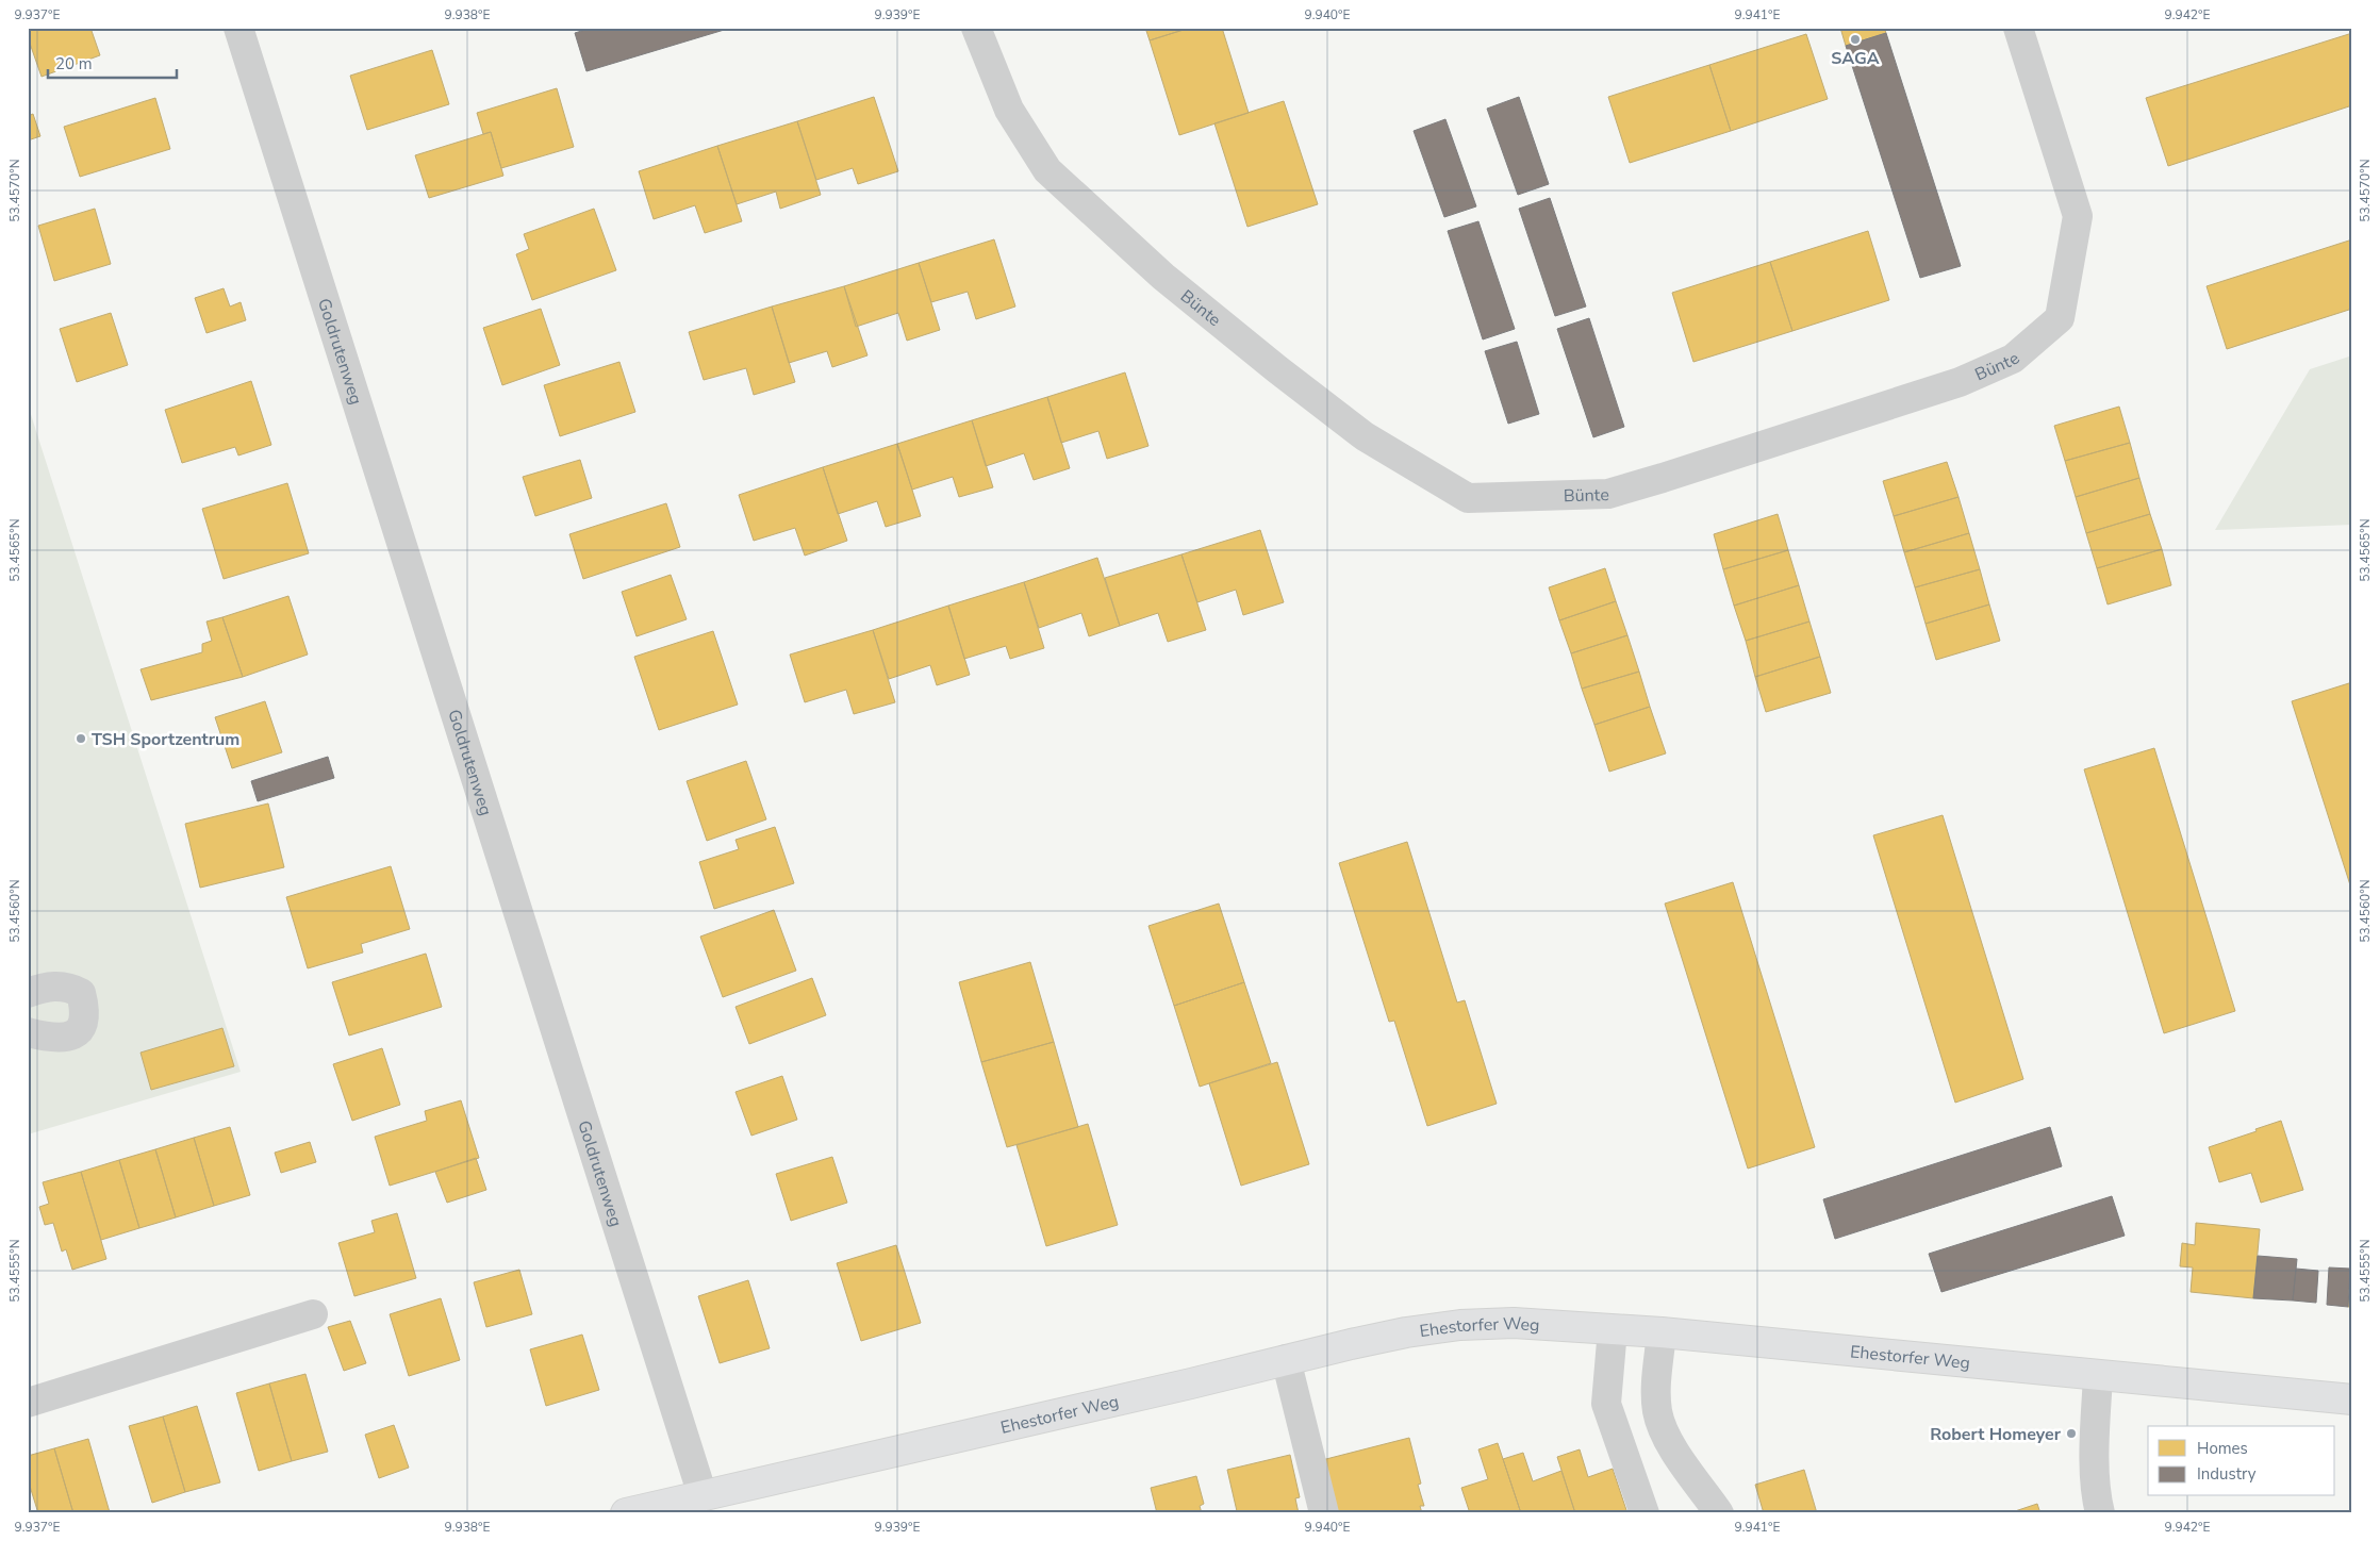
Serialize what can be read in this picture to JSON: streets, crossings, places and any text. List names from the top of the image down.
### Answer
{
  "streets": {
    "main road": ["Ehestorfer Weg"],
    "street": ["Bünte", "Goldrutenweg"]
  },
  "crossings": [
    ["Goldrutenweg", "Ehestorfer Weg"]
  ],
  "places": ["SAGA", "TSH Sportzentrum", "Robert Homeyer"],
  "legend": ["Homes", "Industry"],
  "scale_bar": "20 m",
  "coordinates": [
    "9.937°E",
    "9.938°E",
    "9.939°E",
    "9.940°E",
    "9.941°E",
    "9.942°E",
    "53.4570°N",
    "53.4565°N",
    "53.4560°N",
    "53.4555°N"
  ]
}
